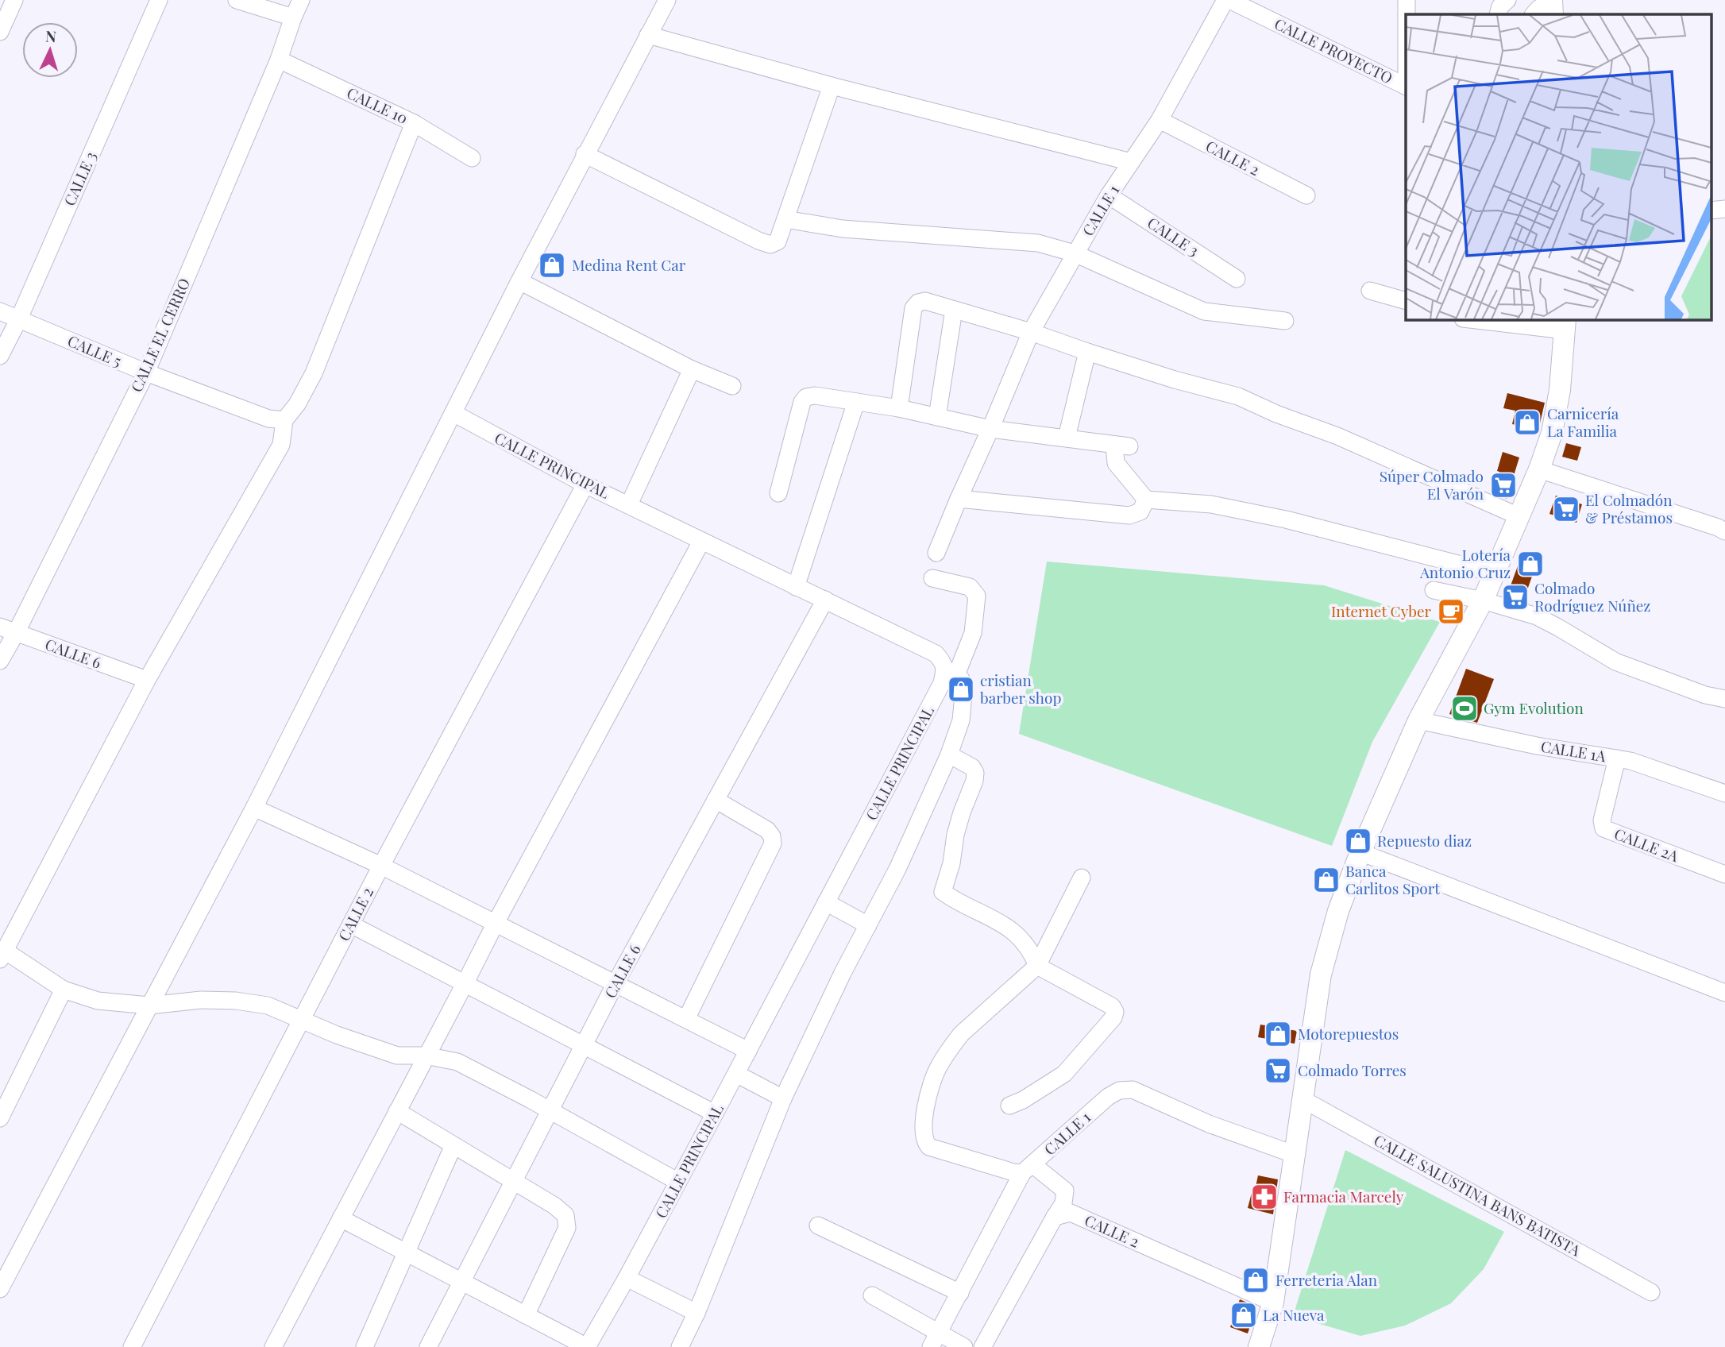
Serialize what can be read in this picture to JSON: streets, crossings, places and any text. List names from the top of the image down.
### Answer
{
  "streets": {
    "street": [
      "CALLE PROYECTO",
      "CALLE 10",
      "CALLE 2",
      "CALLE 3",
      "CALLE 1",
      "CALLE EL CERRO",
      "CALLE 5",
      "CALLE PRINCIPAL",
      "CALLE 6",
      "CALLE 1A",
      "CALLE 2A",
      "CALLE SALUSTINA BANS BATISTA"
    ]
  },
  "crossings": [
    ["CALLE PROYECTO", "CALLE 1"],
    ["CALLE 10", "CALLE EL CERRO"],
    ["CALLE 2", "CALLE 1"],
    ["CALLE 2", "CALLE PRINCIPAL"],
    ["CALLE 3", "CALLE 1"],
    ["CALLE 3", "CALLE 5"],
    ["CALLE EL CERRO", "CALLE 5"],
    ["CALLE EL CERRO", "CALLE 6"],
    ["CALLE PRINCIPAL", "CALLE 6"],
    ["CALLE 1A", "CALLE 2A"]
  ],
  "places": {
    "shop": [
      "Medina Rent Car",
      "Carnicería La Familia",
      "Lotería Antonio Cruz",
      "cristian barber shop",
      "Repuesto diaz",
      "Banca Carlitos Sport",
      "Motorepuestos",
      "Ferreteria Alan",
      "La Nueva"
    ],
    "supermarket": [
      "Súper Colmado El Varón",
      "El Colmadón & Préstamos",
      "Colmado Rodríguez Núñez",
      "Colmado Torres"
    ],
    "cafe": ["Internet Cyber"],
    "sports": ["Gym Evolution"],
    "pharmacy": ["Farmacia Marcely"]
  },
  "north": "top"
}
